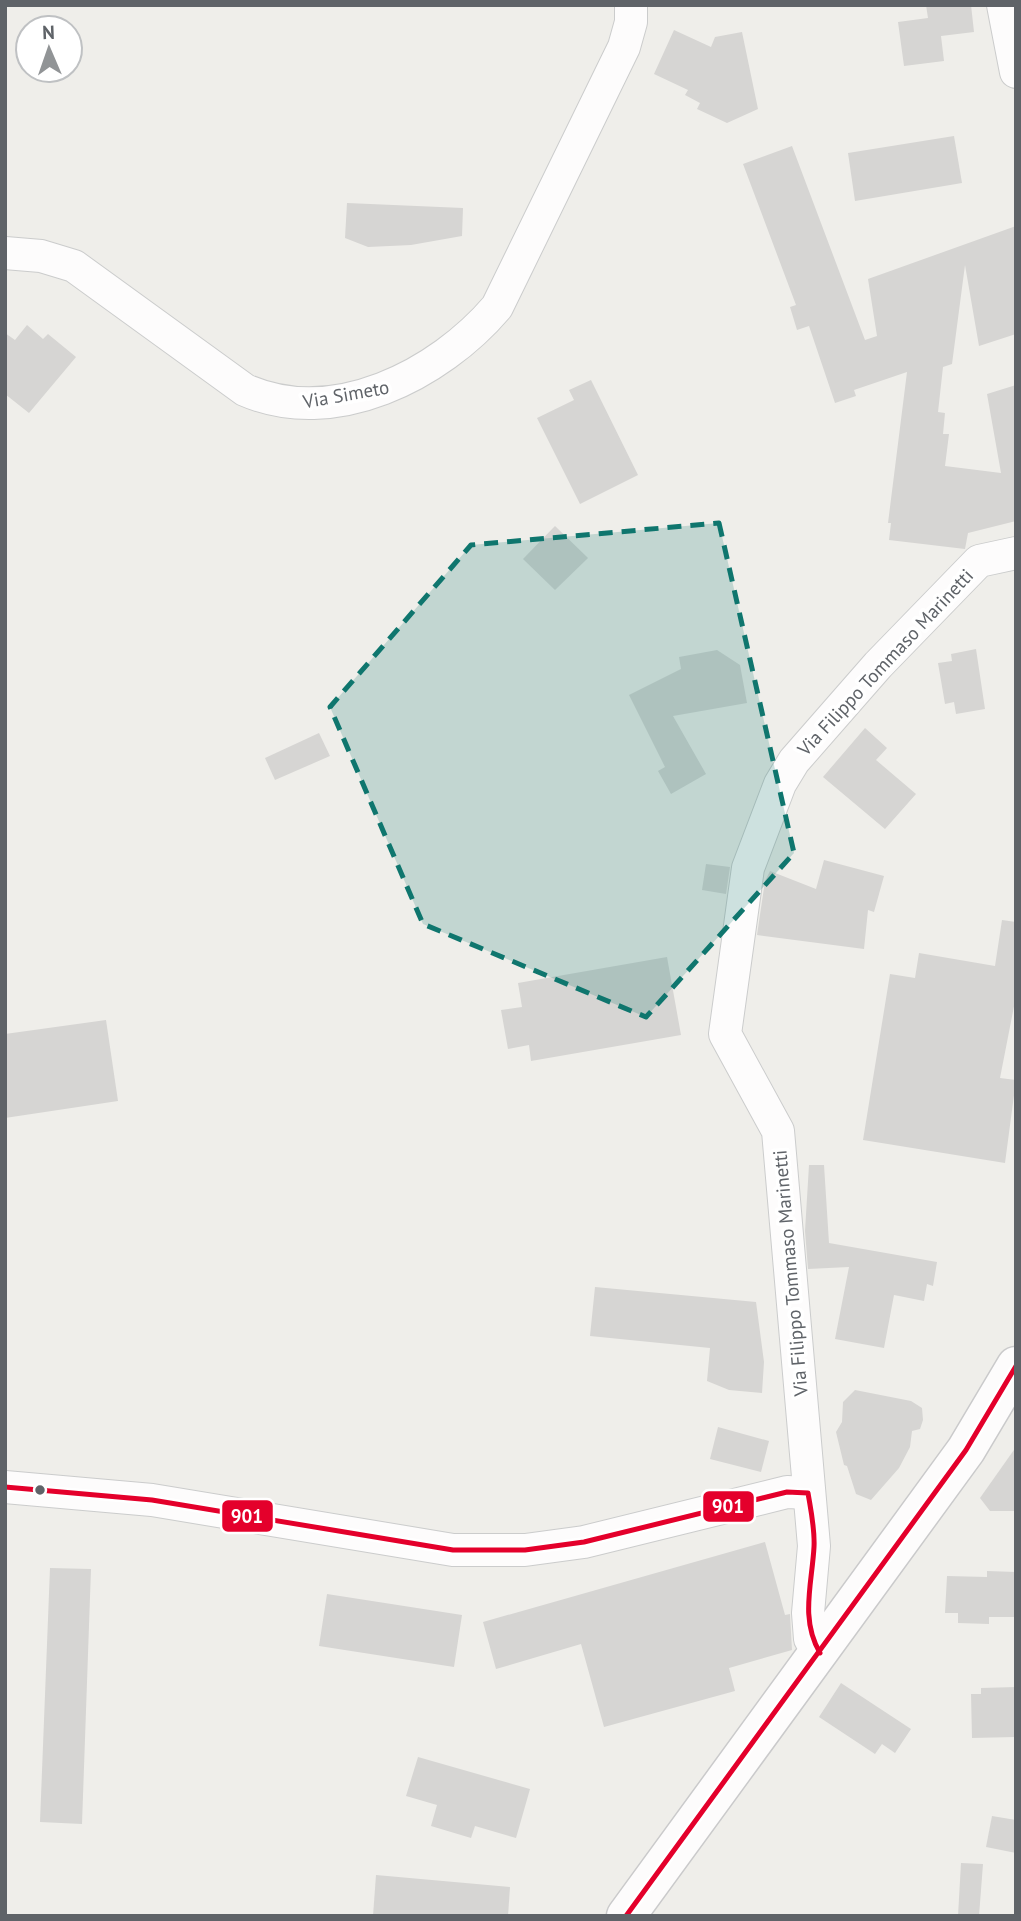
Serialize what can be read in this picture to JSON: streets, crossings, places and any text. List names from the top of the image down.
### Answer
{
  "streets": {
    "street": ["Via Simeto", "Via Filippo Tommaso Marinetti"]
  },
  "lines": ["transit line 901"],
  "north": "top"
}
